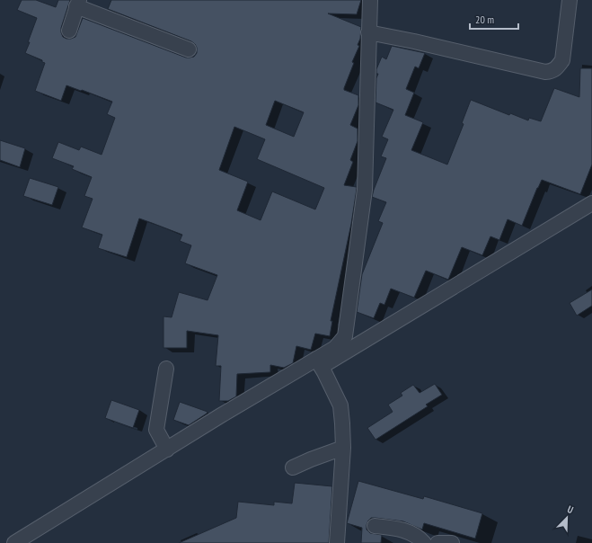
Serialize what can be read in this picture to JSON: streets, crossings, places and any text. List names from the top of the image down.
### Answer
{
  "scale_bar": "20 m",
  "north": "top right"
}
